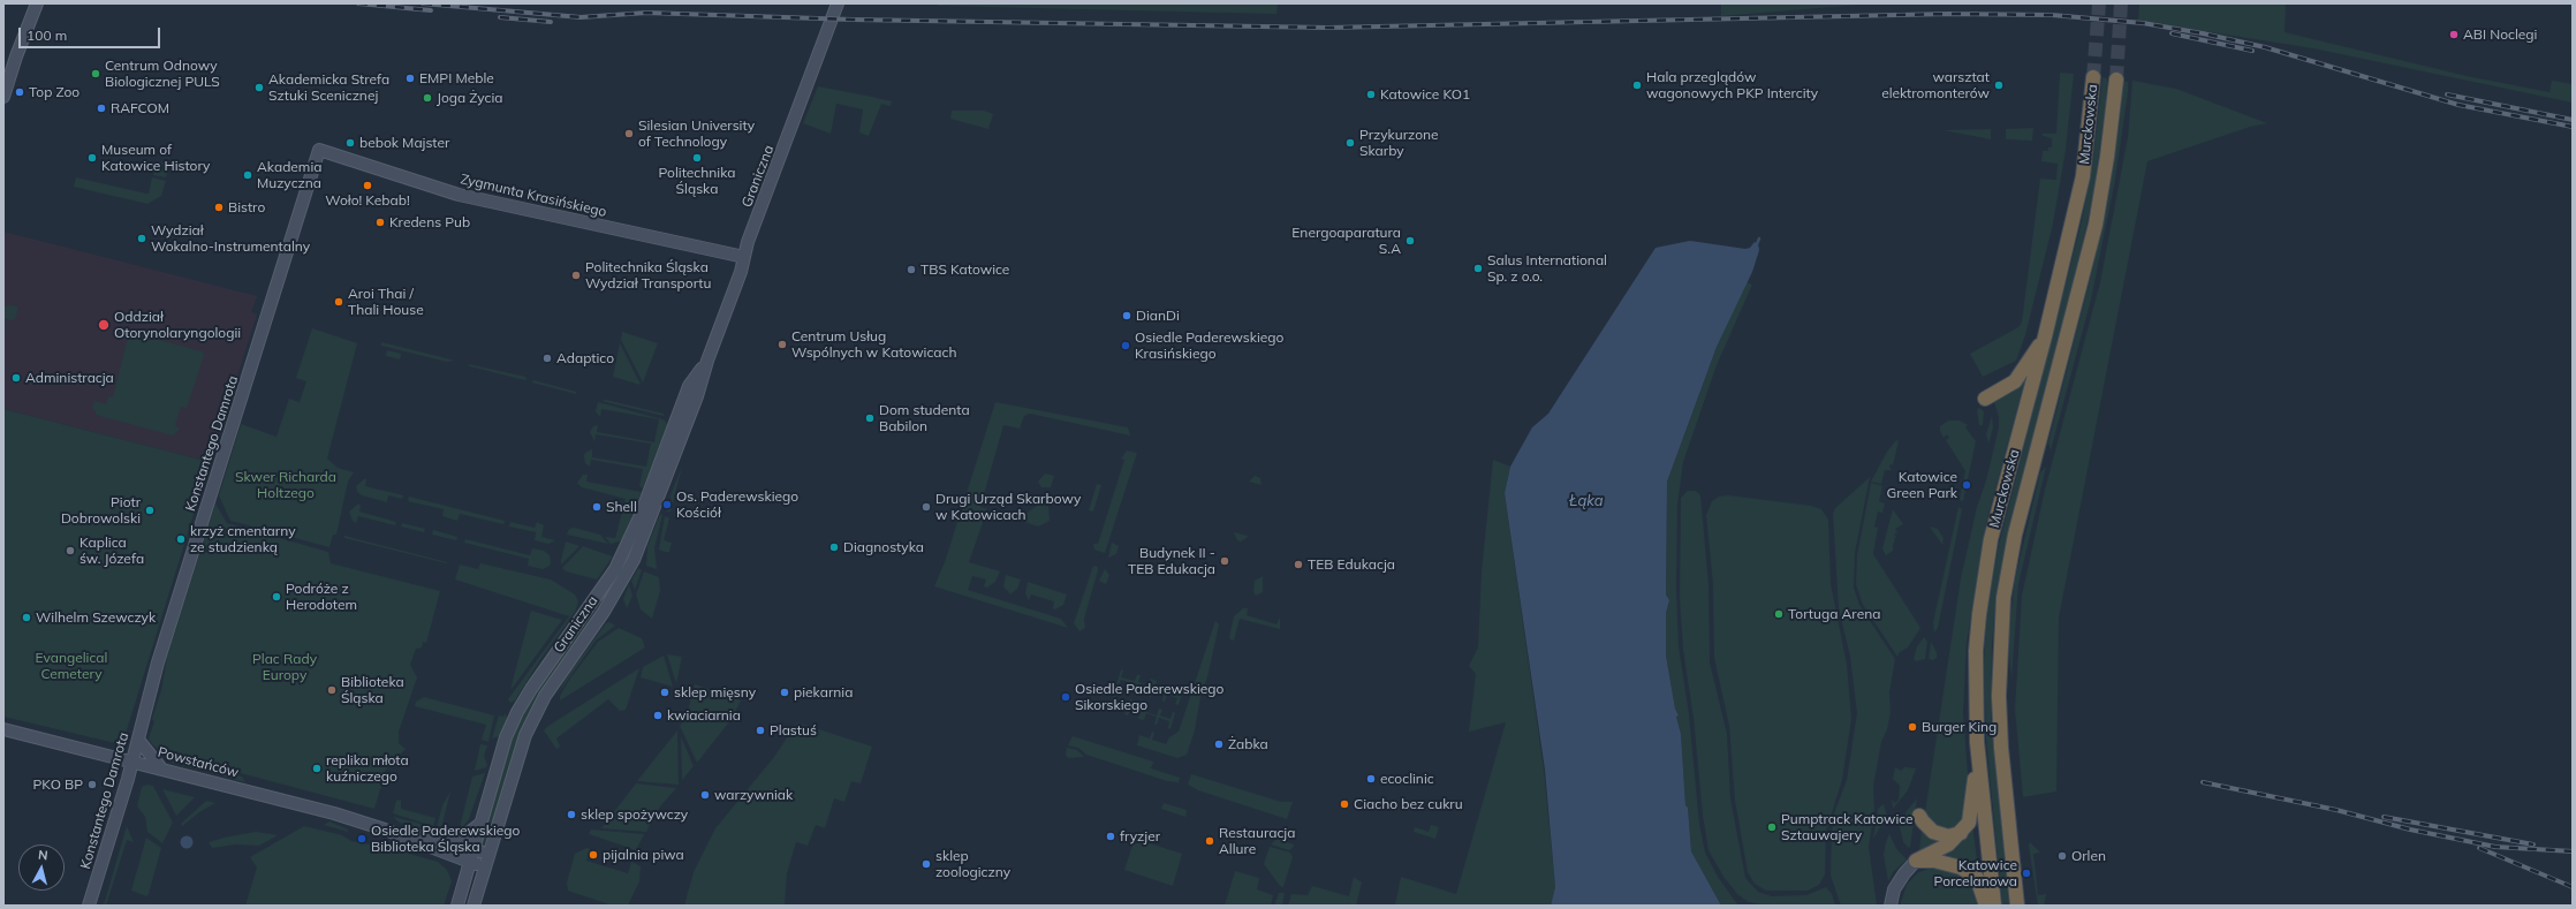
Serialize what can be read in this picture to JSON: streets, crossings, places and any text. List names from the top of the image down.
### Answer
{
  "streets": {
    "highway": ["Murckowska"],
    "street": [
      "Graniczna",
      "Zygmunta Krasińskiego",
      "Konstantego Damrota",
      "Powstańców"
    ]
  },
  "crossings": [
    ["Graniczna", "Zygmunta Krasińskiego"],
    ["Graniczna", "Powstańców"],
    ["Zygmunta Krasińskiego", "Konstantego Damrota"],
    ["Konstantego Damrota", "Powstańców"]
  ],
  "water": ["Łąka"],
  "parks": ["Skwer Richarda Holtzego", "Evangelical Cemetery", "Plac Rady Europy"],
  "places": [
    "ABI Noclegi",
    "Centrum Odnowy Biologicznej PULS",
    "EMPI Meble",
    "Hala przeglądów wagonowych PKP Intercity",
    "warsztat elektromonterów",
    "Akademicka Strefa Sztuki Scenicznej",
    "Top Zoo",
    "Katowice KO1",
    "Joga Życia",
    "RAFCOM",
    "Silesian University of Technology",
    "bebok Majster",
    "Przykurzone Skarby",
    "Museum of Katowice History",
    "Politechnika Śląska",
    "Akademia Muzyczna",
    "Woło! Kebab!",
    "Bistro",
    "Kredens Pub",
    "Wydział Wokalno-Instrumentalny",
    "Energoaparatura S.A",
    "Salus International Sp. z o.o.",
    "TBS Katowice",
    "Politechnika Śląska Wydział Transportu",
    "Aroi Thai / Thali House",
    "DianDi",
    "Oddział Otorynolaryngologii",
    "Centrum Usług Wspólnych w Katowicach",
    "Osiedle Paderewskiego Krasińskiego",
    "Adaptico",
    "Administracja",
    "Dom studenta Babilon",
    "Katowice Green Park",
    "Os. Paderewskiego Kościół",
    "Shell",
    "Drugi Urząd Skarbowy w Katowicach",
    "Piotr Dobrowolski",
    "krzyż cmentarny ze studzienką",
    "Diagnostyka",
    "Kaplica św. Józefa",
    "Budynek II - TEB Edukacja",
    "TEB Edukacja",
    "Podróże z Herodotem",
    "Tortuga Arena",
    "Wilhelm Szewczyk",
    "Biblioteka Śląska",
    "sklep mięsny",
    "piekarnia",
    "Osiedle Paderewskiego Sikorskiego",
    "kwiaciarnia",
    "Burger King",
    "Plastuś",
    "Żabka",
    "replika młota kuźniczego",
    "ecoclinic",
    "PKO BP",
    "warzywniak",
    "Ciacho bez cukru",
    "sklep spożywczy",
    "Pumptrack Katowice Sztauwajery",
    "fryzjer",
    "Osiedle Paderewskiego Biblioteka Śląska",
    "Restauracja Allure",
    "pijalnia piwa",
    "Orlen",
    "sklep zoologiczny",
    "Katowice Porcelanowa"
  ],
  "scale_bar": "100 m",
  "north": "top"
}
